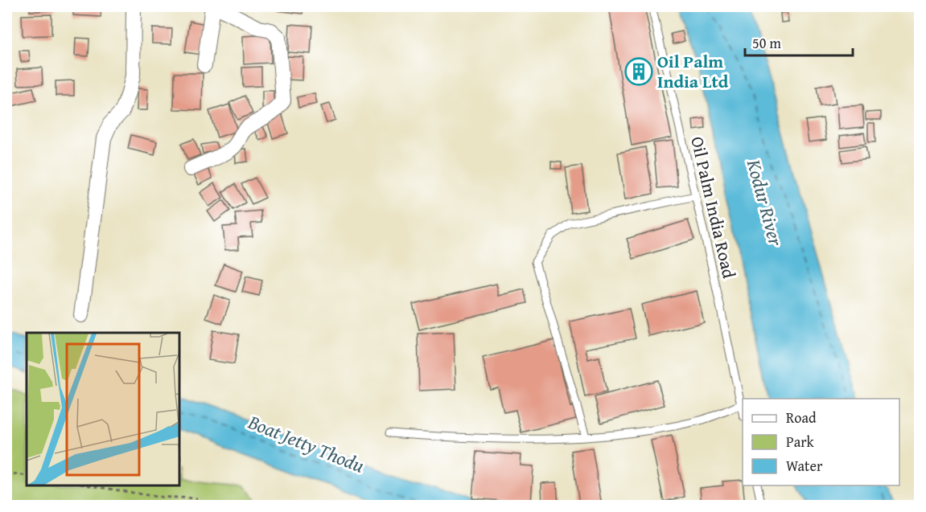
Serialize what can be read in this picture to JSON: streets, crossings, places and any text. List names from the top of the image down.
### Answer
{
  "streets": {
    "lane": ["Oil Palm India Road"]
  },
  "water": ["Kodur River", "Boat Jetty Thodu"],
  "places": {
    "building": ["Oil Palm India Ltd"]
  },
  "legend": ["Road", "Park", "Water"],
  "scale_bar": "50 m"
}
